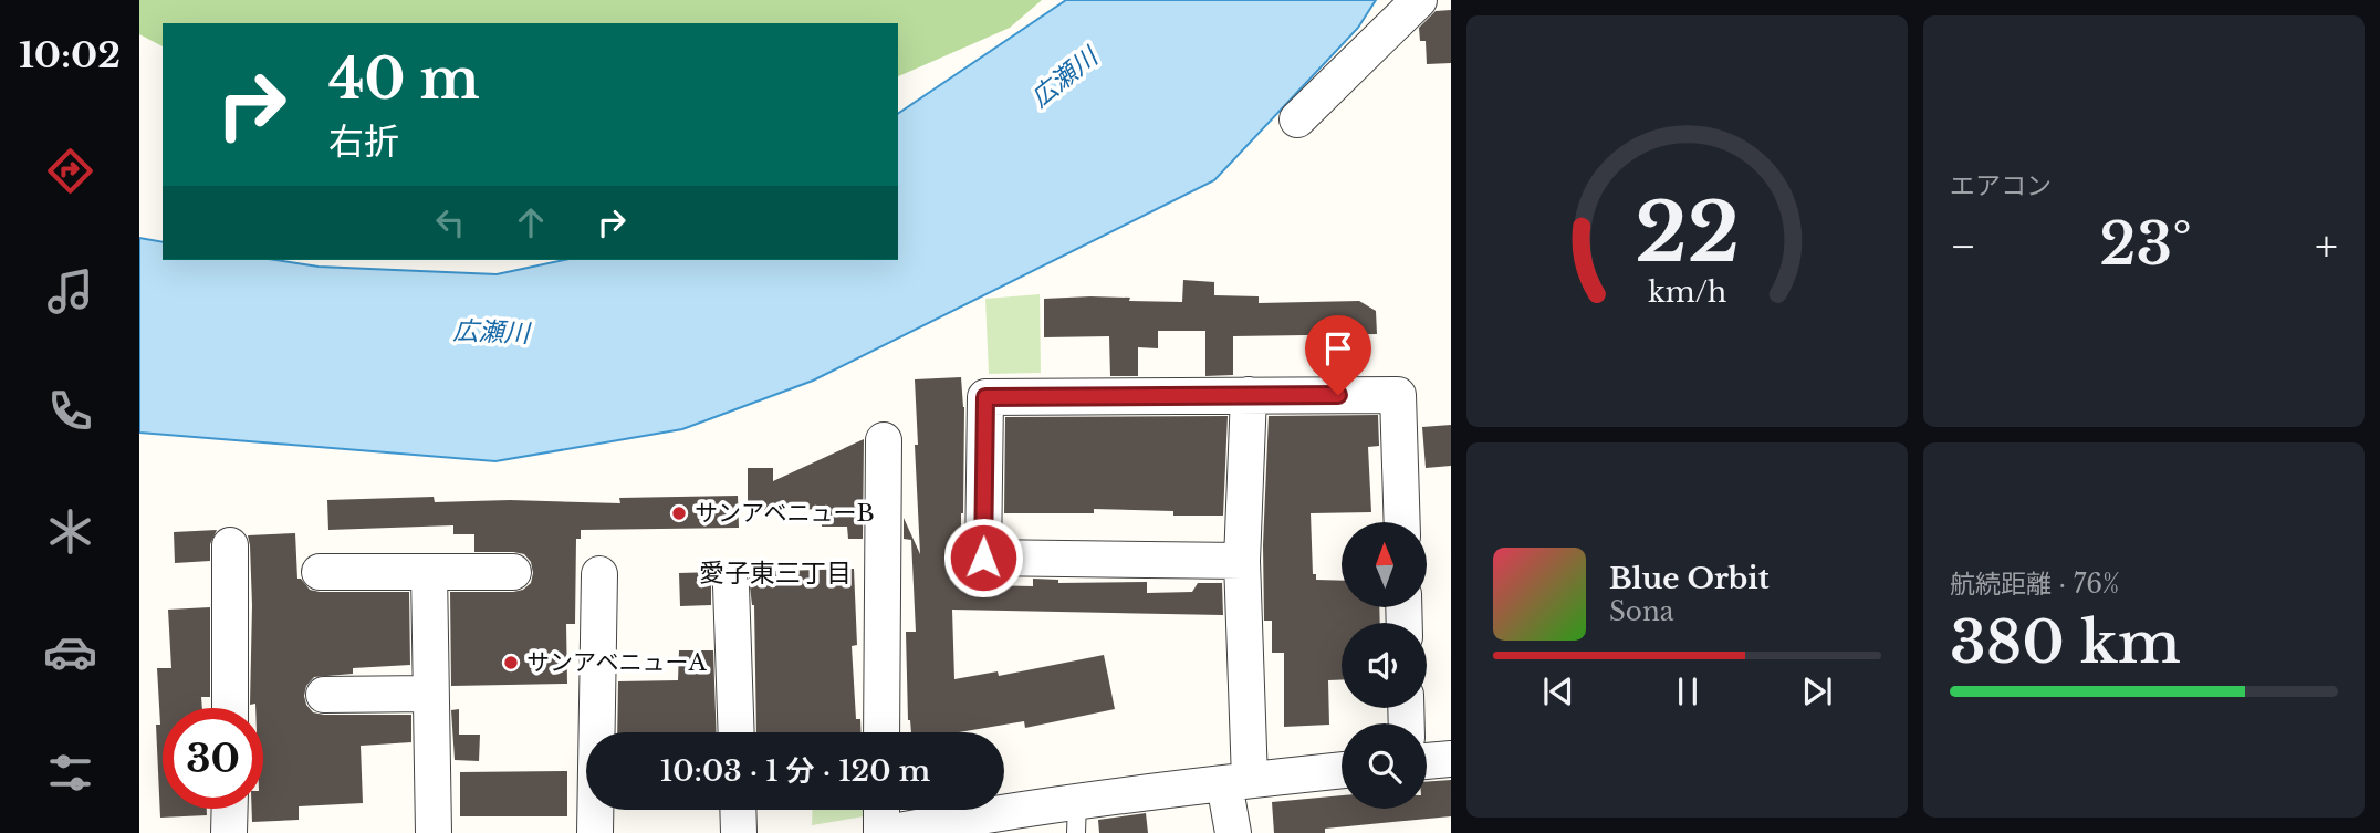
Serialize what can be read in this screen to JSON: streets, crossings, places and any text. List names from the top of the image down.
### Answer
{
  "districts": ["愛子東三丁目"],
  "water": ["広瀬川"],
  "places": ["サンアベニューB", "サンアベニューA"],
  "north": "top",
  "page": {
    "tabs": "10:02",
    "tile": [
      "エアコン",
      ["航続距離 · 76%", "380 km"]
    ],
    "turn": ["40 m", "右折"],
    "heat": ["−", "23°", "+"],
    "song": ["Blue Orbit", "Sona"],
    "limit": "30",
    "trip": "10:03 · 1 分 · 120 m",
    "gauge": ["22", "km/h"]
  }
}
